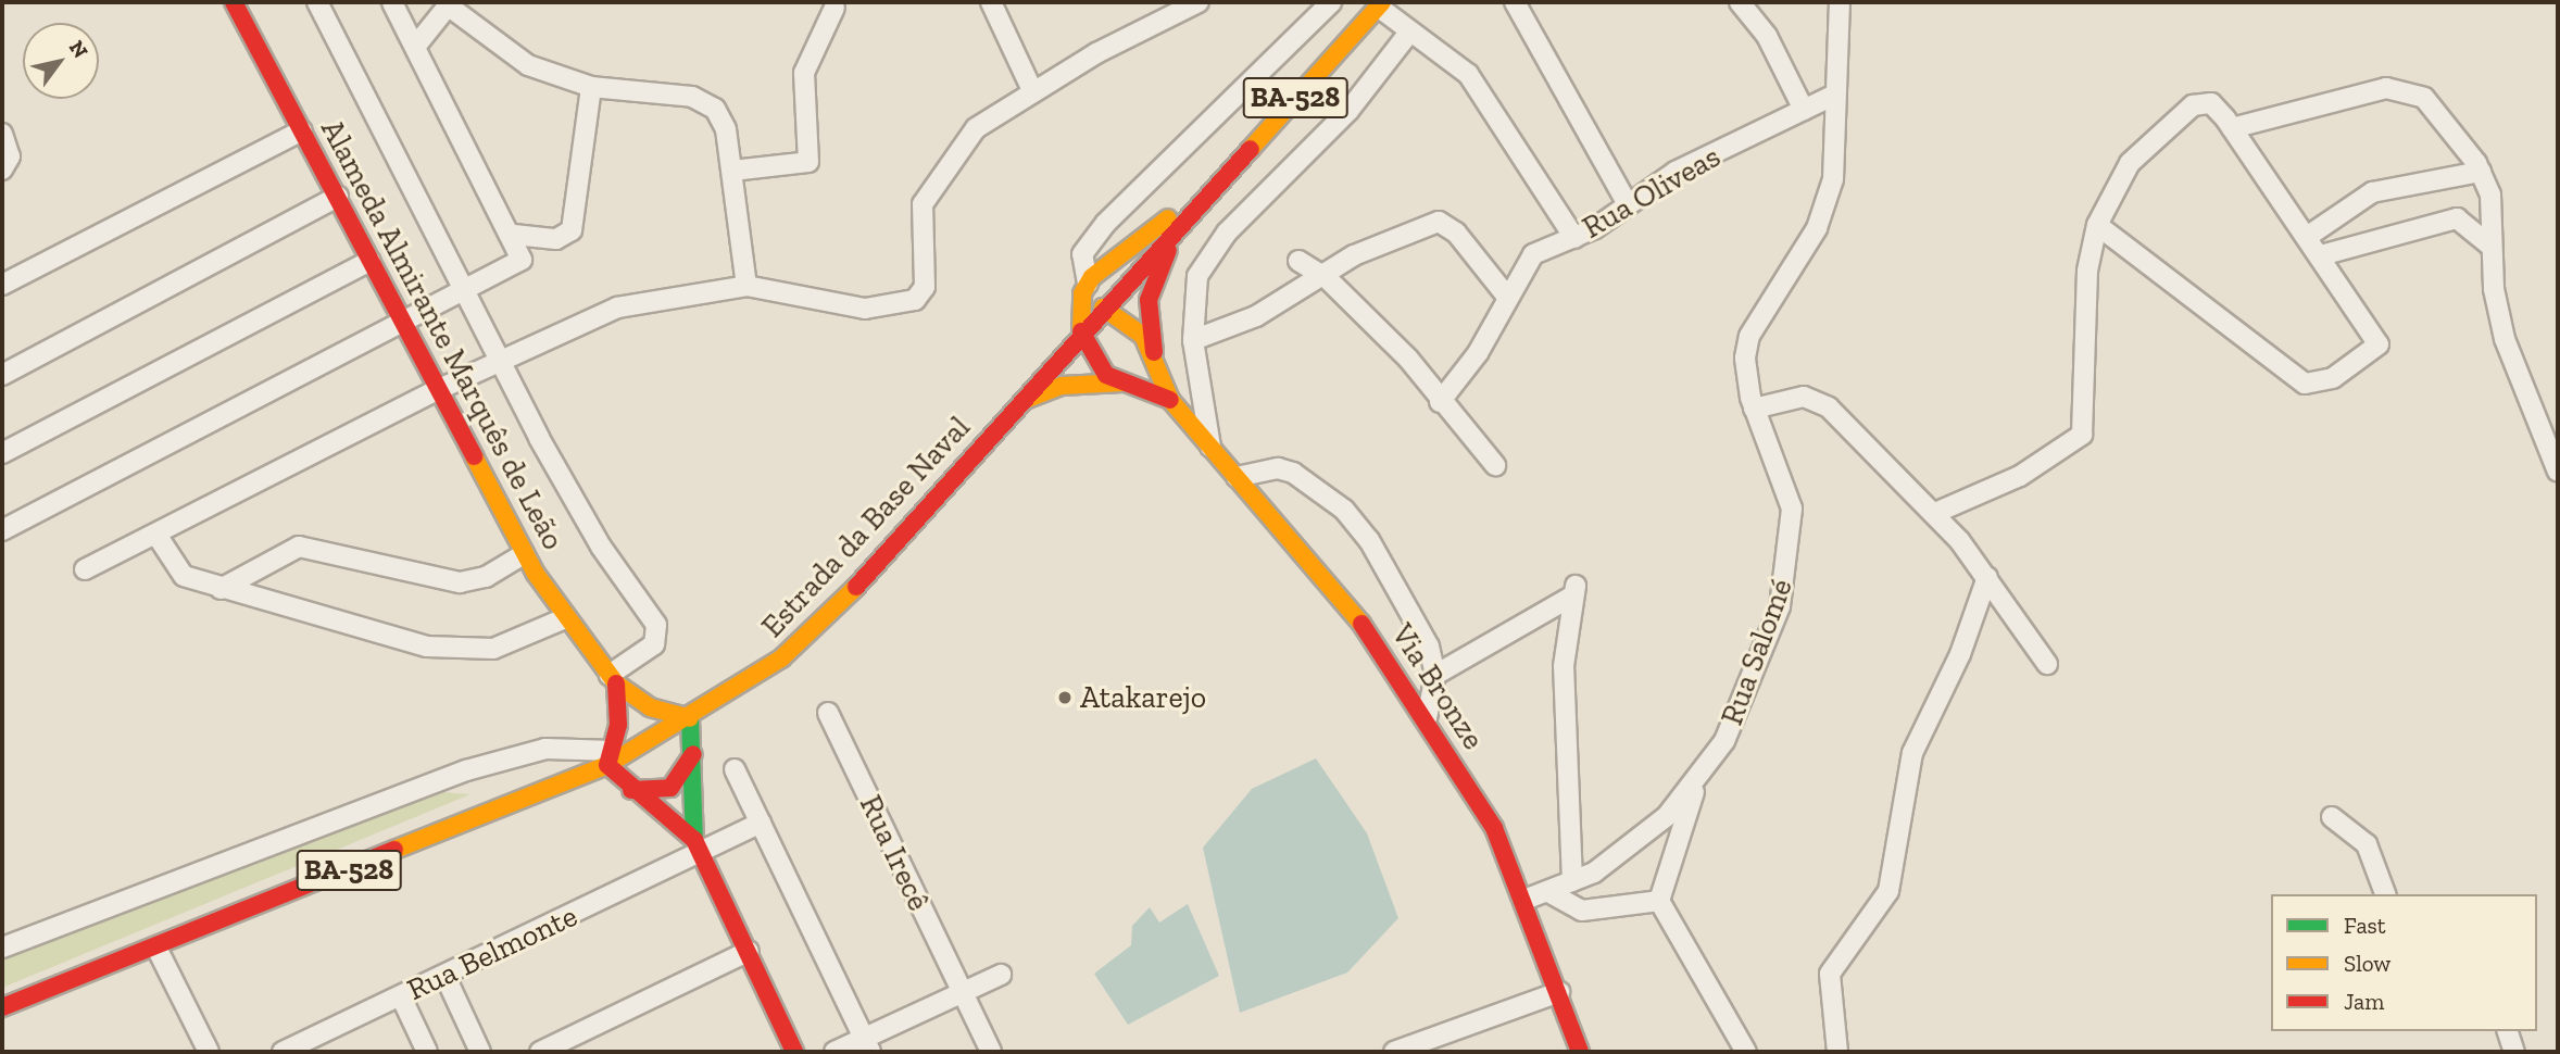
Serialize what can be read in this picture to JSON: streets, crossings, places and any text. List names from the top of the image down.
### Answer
{
  "streets": {
    "main road": [
      "BA-528",
      "Alameda Almirante Marquês de Leão",
      "Estrada da Base Naval",
      "Via Bronze"
    ],
    "street": [
      "Rua Oliveas",
      "Rua Salomé",
      "Rua Irecê",
      "Rua Belmonte"
    ]
  },
  "crossings": [
    ["Rua Oliveas", "Rua Salomé"],
    ["Alameda Almirante Marquês de Leão", "Estrada da Base Naval"],
    ["Estrada da Base Naval", "Via Bronze"],
    ["Rua Salomé", "Via Bronze"]
  ],
  "places": ["Atakarejo"],
  "legend": ["Fast", "Slow", "Jam"],
  "north": "top right"
}
